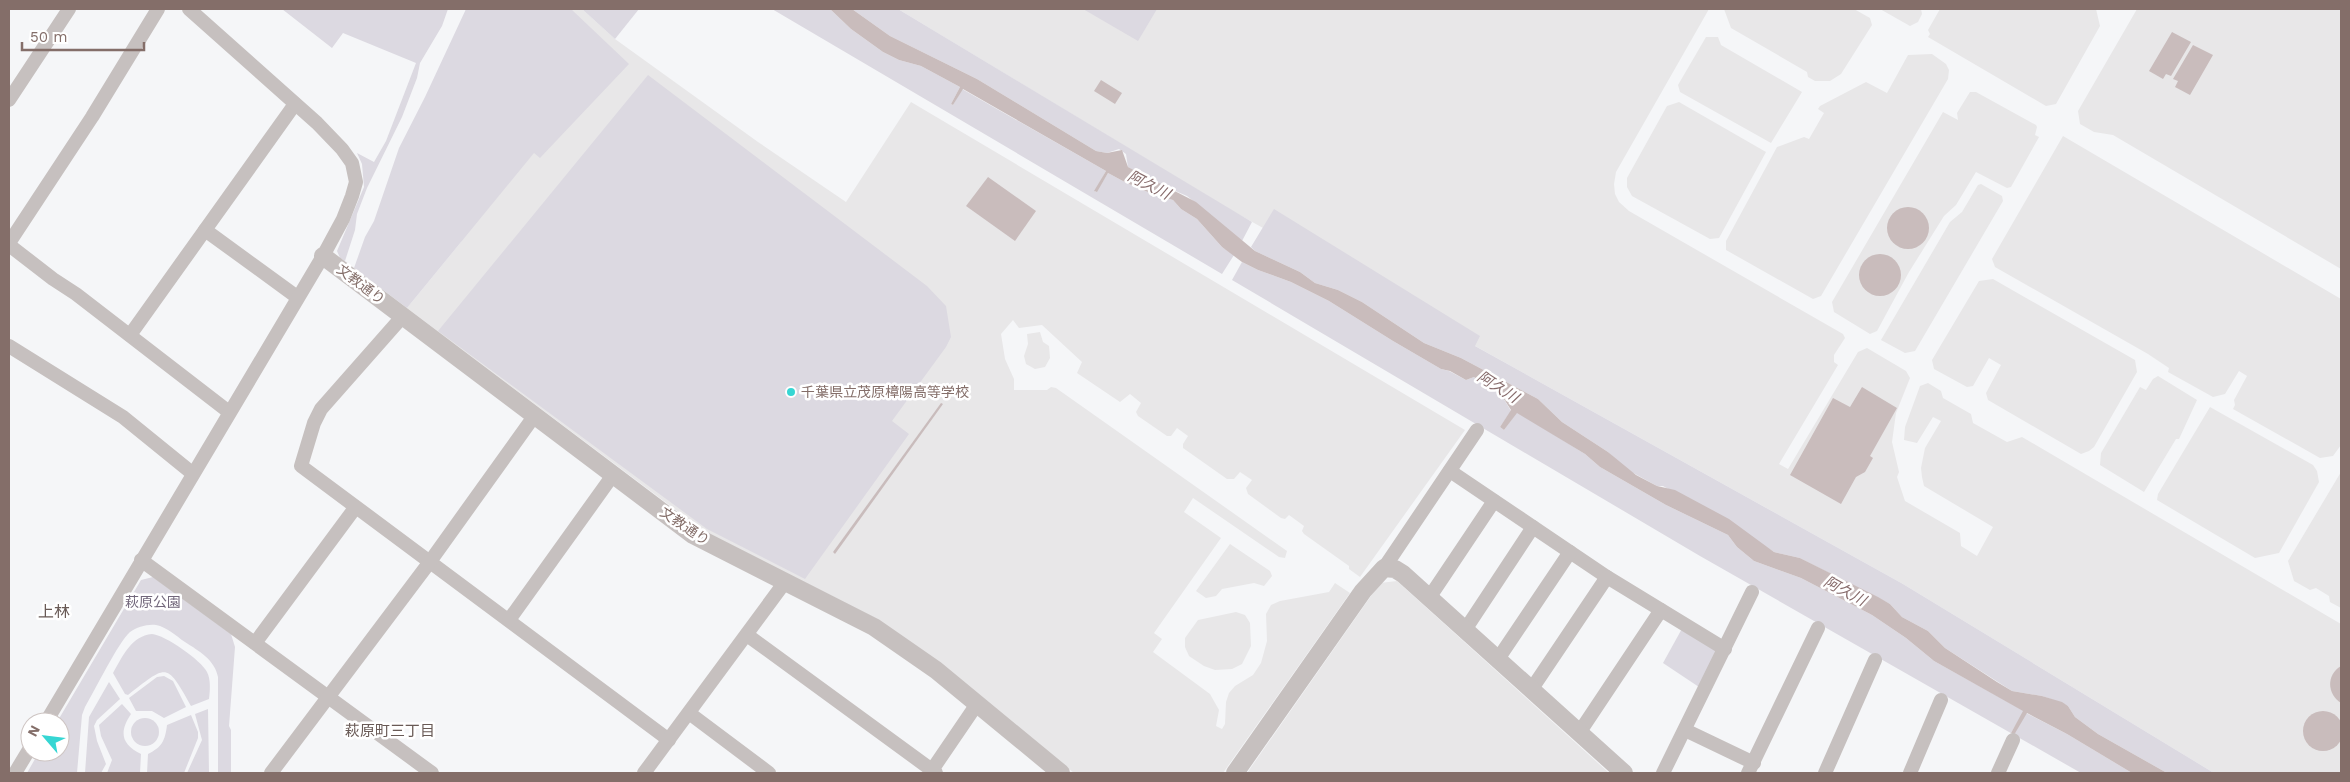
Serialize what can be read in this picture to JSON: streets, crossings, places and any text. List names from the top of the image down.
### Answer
{
  "streets": {
    "street": ["文教通り"]
  },
  "districts": ["上林", "萩原町三丁目"],
  "water": ["阿久川"],
  "parks": ["萩原公園"],
  "places": ["千葉県立茂原樟陽高等学校"],
  "scale_bar": "50 m",
  "north": "top left"
}
